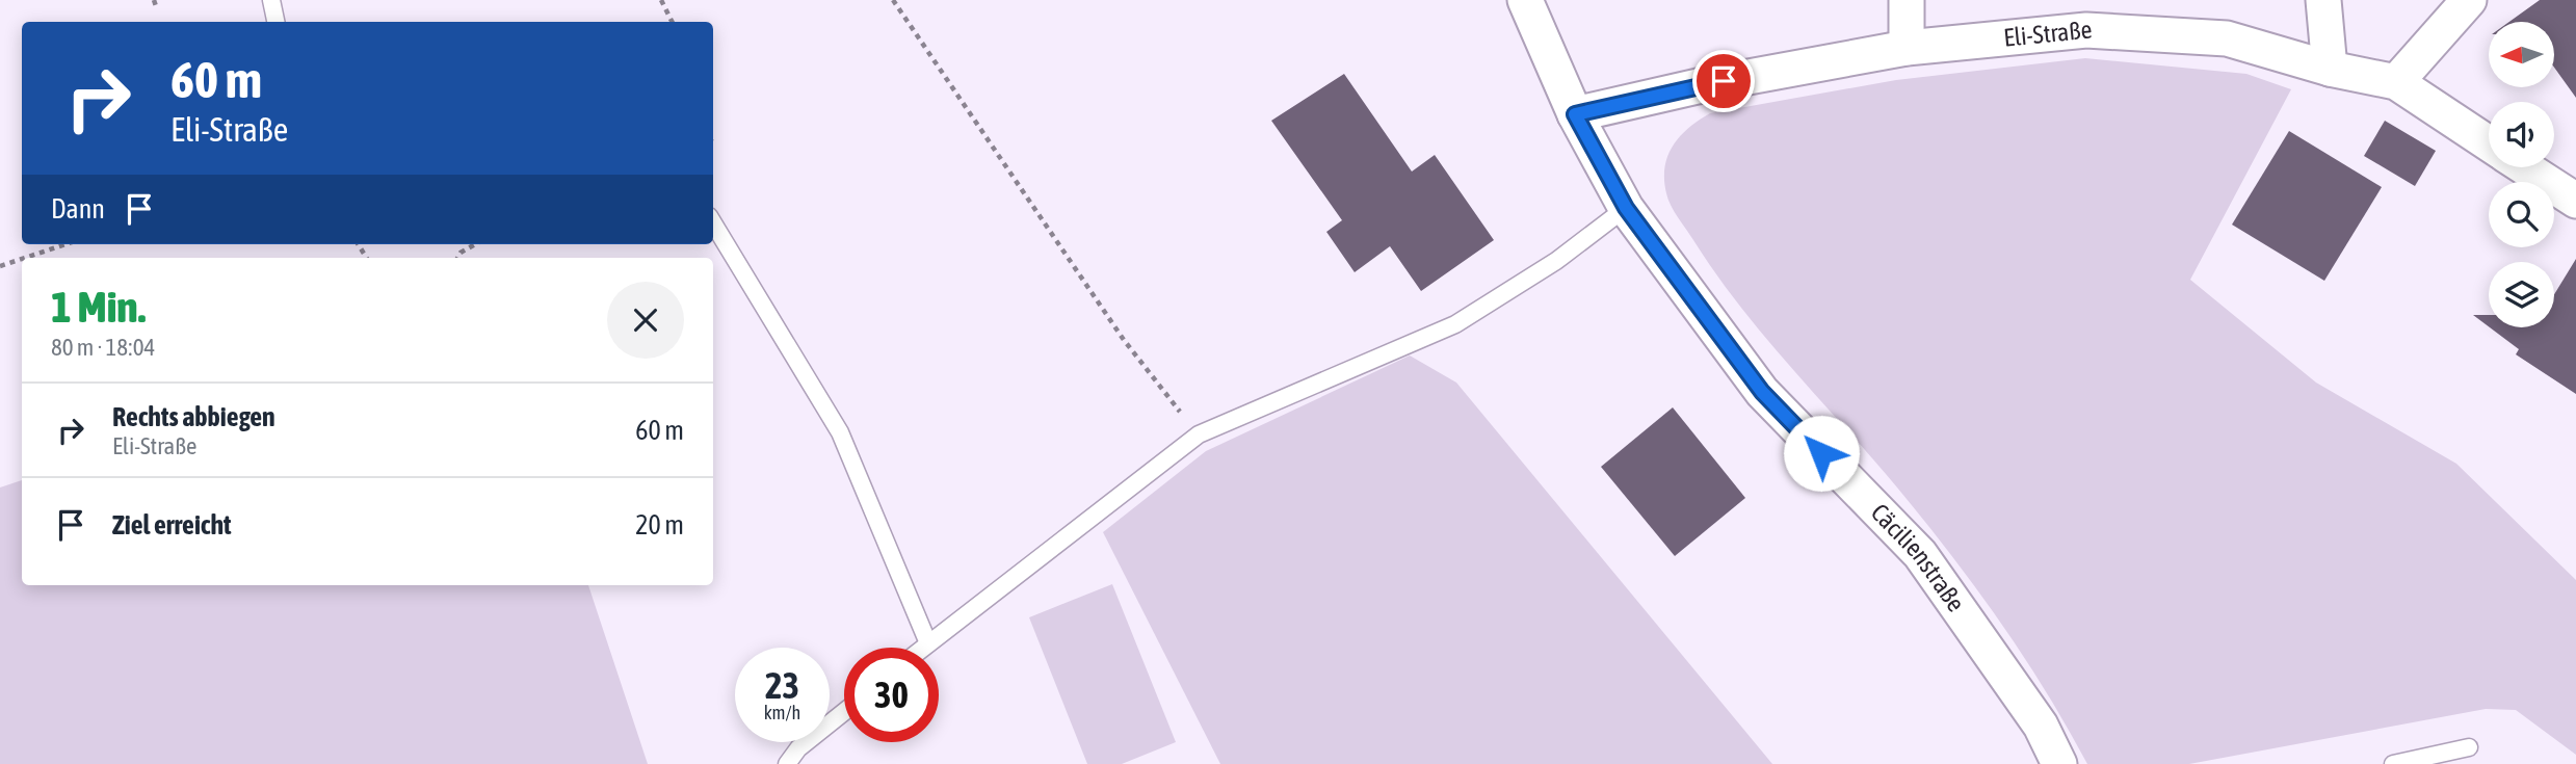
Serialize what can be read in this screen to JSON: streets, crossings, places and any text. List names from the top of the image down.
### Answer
{
  "streets": {
    "street": ["Eli-Straße", "Cäcilienstraße"]
  },
  "crossings": [
    ["Eli-Straße", "Cäcilienstraße"]
  ],
  "north": "left",
  "page": {
    "turn": ["60 m", "Eli-Straße"],
    "then": "Dann",
    "heading": ["1 Min.", "80 m · 18:04"],
    "list": [
      {
        "name": "Rechts abbiegen",
        "note": "Eli-Straße",
        "value": "60 m"
      },
      {
        "name": "Ziel erreicht",
        "value": "20 m"
      }
    ],
    "speed": "23 km/h",
    "limit": "30"
  }
}
